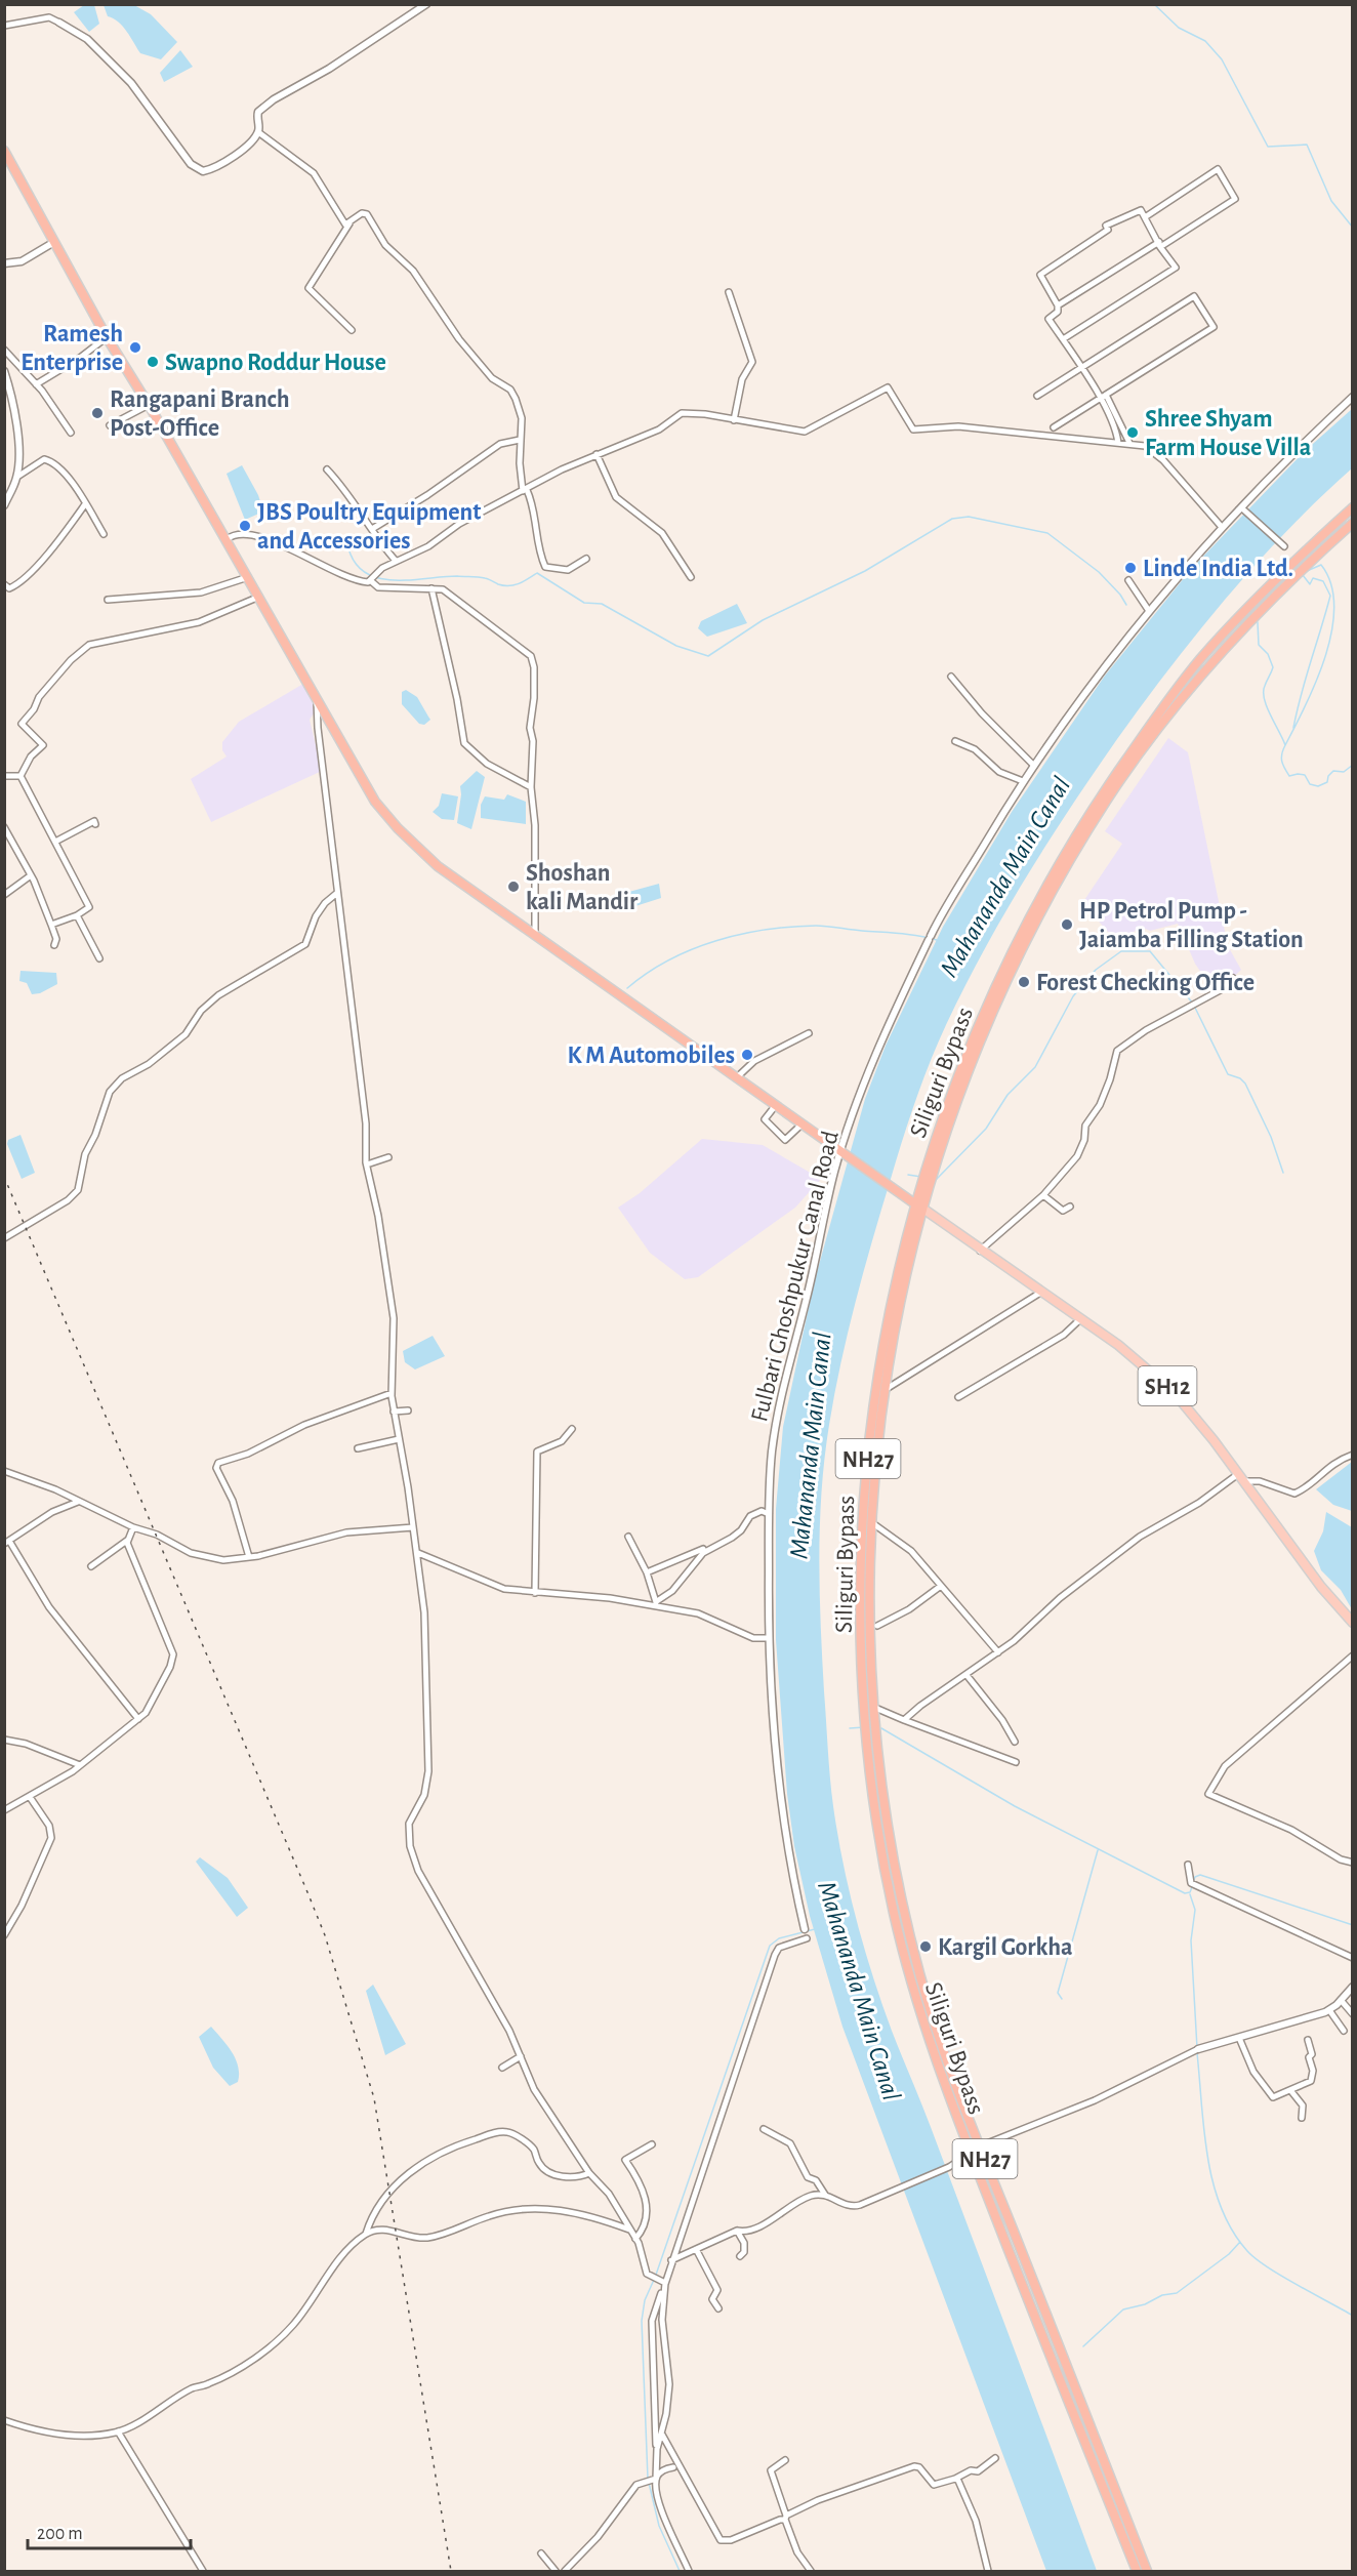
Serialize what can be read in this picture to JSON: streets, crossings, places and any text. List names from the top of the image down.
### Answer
{
  "streets": {
    "highway": ["Siliguri Bypass", "NH27"],
    "main road": ["SH12"],
    "street": ["Fulbari Ghoshpukur Canal Road"]
  },
  "crossings": [
    ["Siliguri Bypass", "NH27"],
    ["SH12", "NH27"]
  ],
  "water": ["Mahananda Main Canal"],
  "places": [
    "Ramesh Enterprise",
    "Swapno Roddur House",
    "Rangapani Branch Post-Office",
    "Shree Shyam Farm House Villa",
    "JBS Poultry Equipment and Accessories",
    "Linde India Ltd.",
    "Shoshan kali Mandir",
    "HP Petrol Pump - Jaiamba Filling Station",
    "Forest Checking Office",
    "K M Automobiles",
    "Kargil Gorkha"
  ],
  "scale_bar": "200 m"
}
